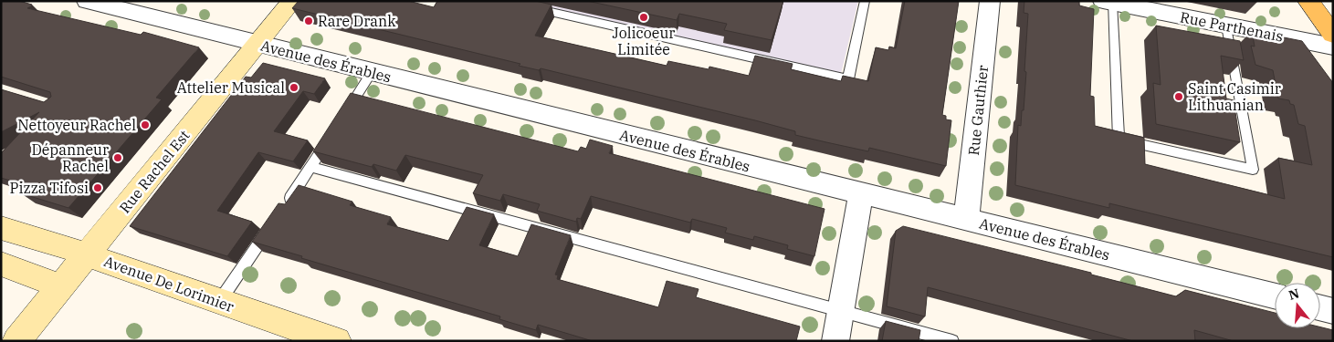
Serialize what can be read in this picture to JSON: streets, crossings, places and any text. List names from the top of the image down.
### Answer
{
  "streets": {
    "main road": ["Rue Rachel Est", "Avenue De Lorimier"],
    "street": ["Rue Parthenais", "Avenue des Érables", "Rue Gauthier"]
  },
  "crossings": [
    ["Avenue des Érables", "Rue Gauthier"],
    ["Avenue des Érables", "Rue Rachel Est"],
    ["Rue Rachel Est", "Avenue De Lorimier"]
  ],
  "places": [
    "Jolicoeur Limitée",
    "Rare Drank",
    "Attelier Musical",
    "Saint Casimir Lithuanian",
    "Nettoyeur Rachel",
    "Dépanneur Rachel",
    "Pizza Tifosi"
  ],
  "north": "top"
}
